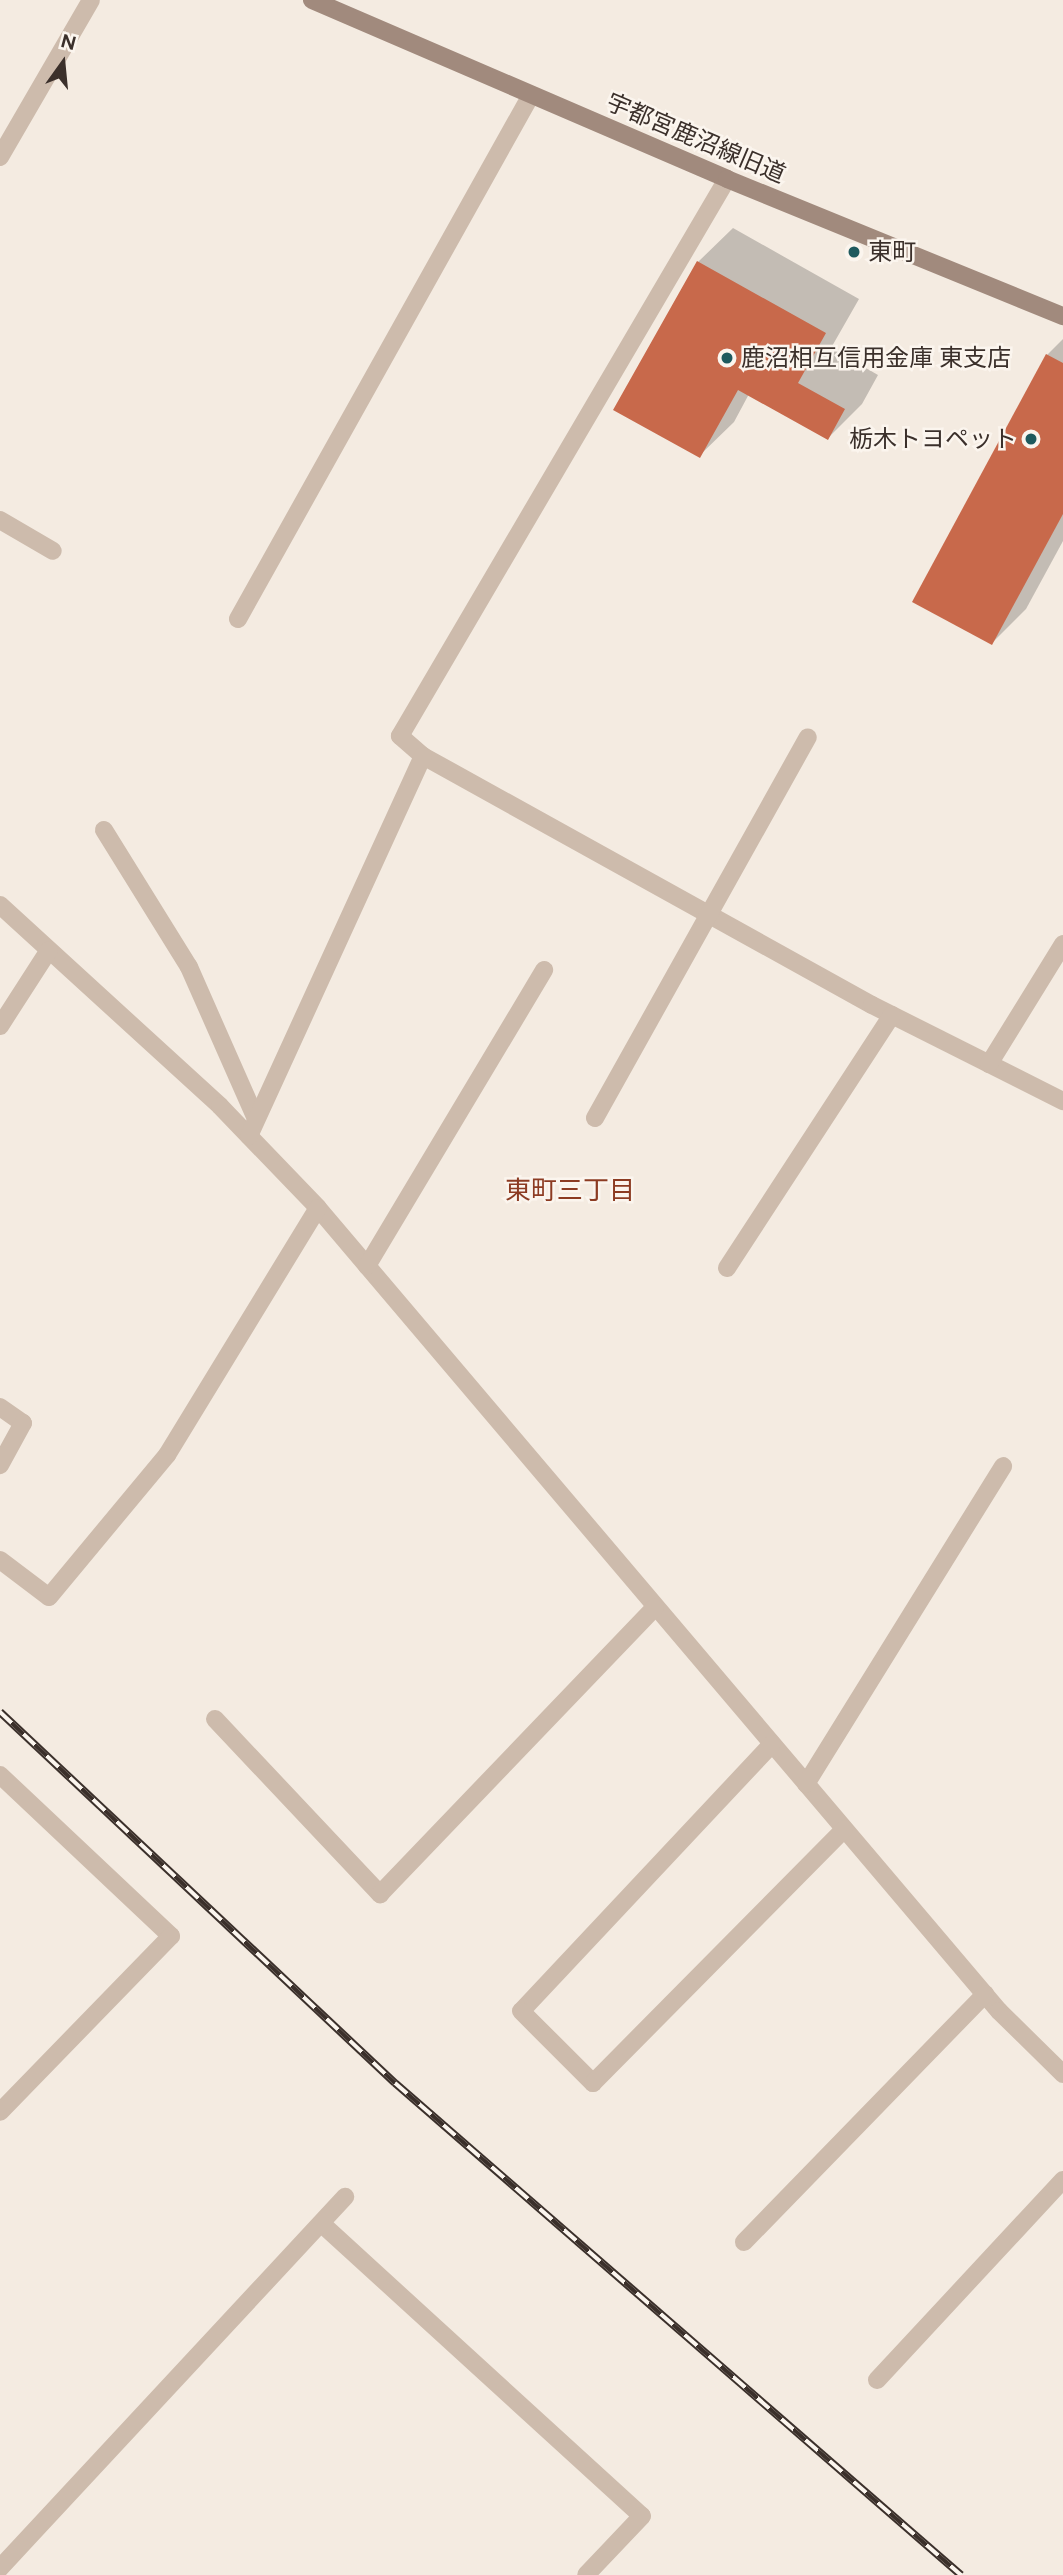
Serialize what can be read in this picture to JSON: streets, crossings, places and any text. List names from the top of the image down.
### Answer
{
  "streets": {
    "street": ["宇都宮鹿沼線旧道"]
  },
  "districts": ["東町三丁目"],
  "places": ["東町", "鹿沼相互信用金庫 東支店", "栃木トヨペット"],
  "north": "top"
}
